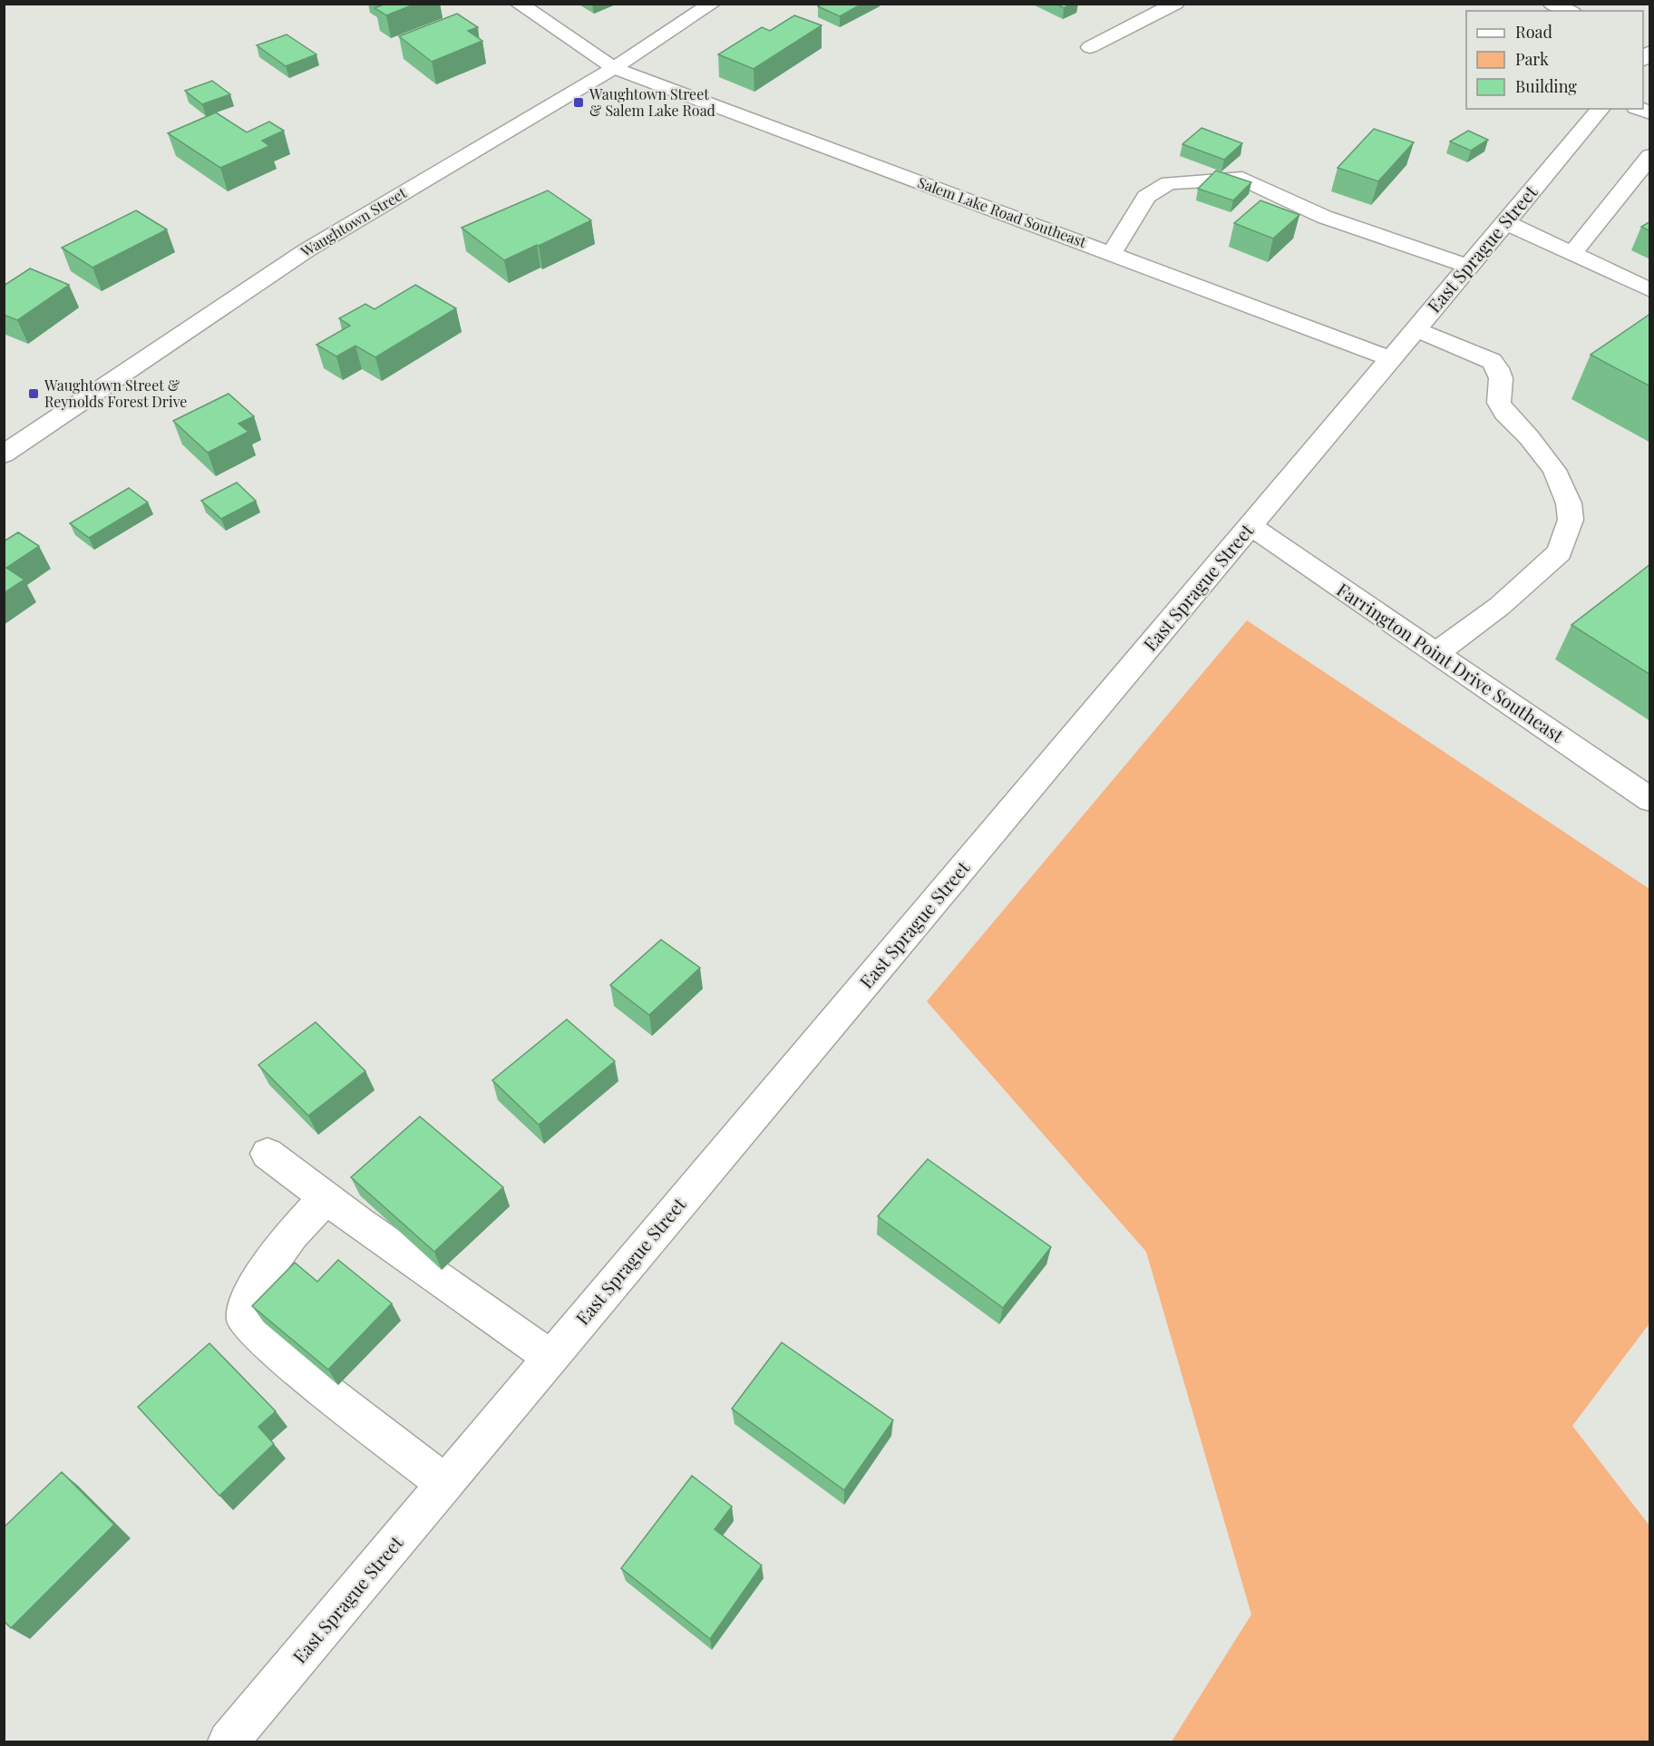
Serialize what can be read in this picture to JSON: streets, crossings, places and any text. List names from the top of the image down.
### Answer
{
  "streets": {
    "street": [
      "Salem Lake Road Southeast",
      "Waughtown Street",
      "East Sprague Street",
      "Farrington Point Drive Southeast"
    ]
  },
  "crossings": [
    ["Salem Lake Road Southeast", "Waughtown Street"],
    ["Salem Lake Road Southeast", "East Sprague Street"],
    ["East Sprague Street", "Farrington Point Drive Southeast"]
  ],
  "places": {
    "transit": ["Waughtown Street & Salem Lake Road", "Waughtown Street & Reynolds Forest Drive"]
  },
  "legend": ["Road", "Park", "Building"]
}
